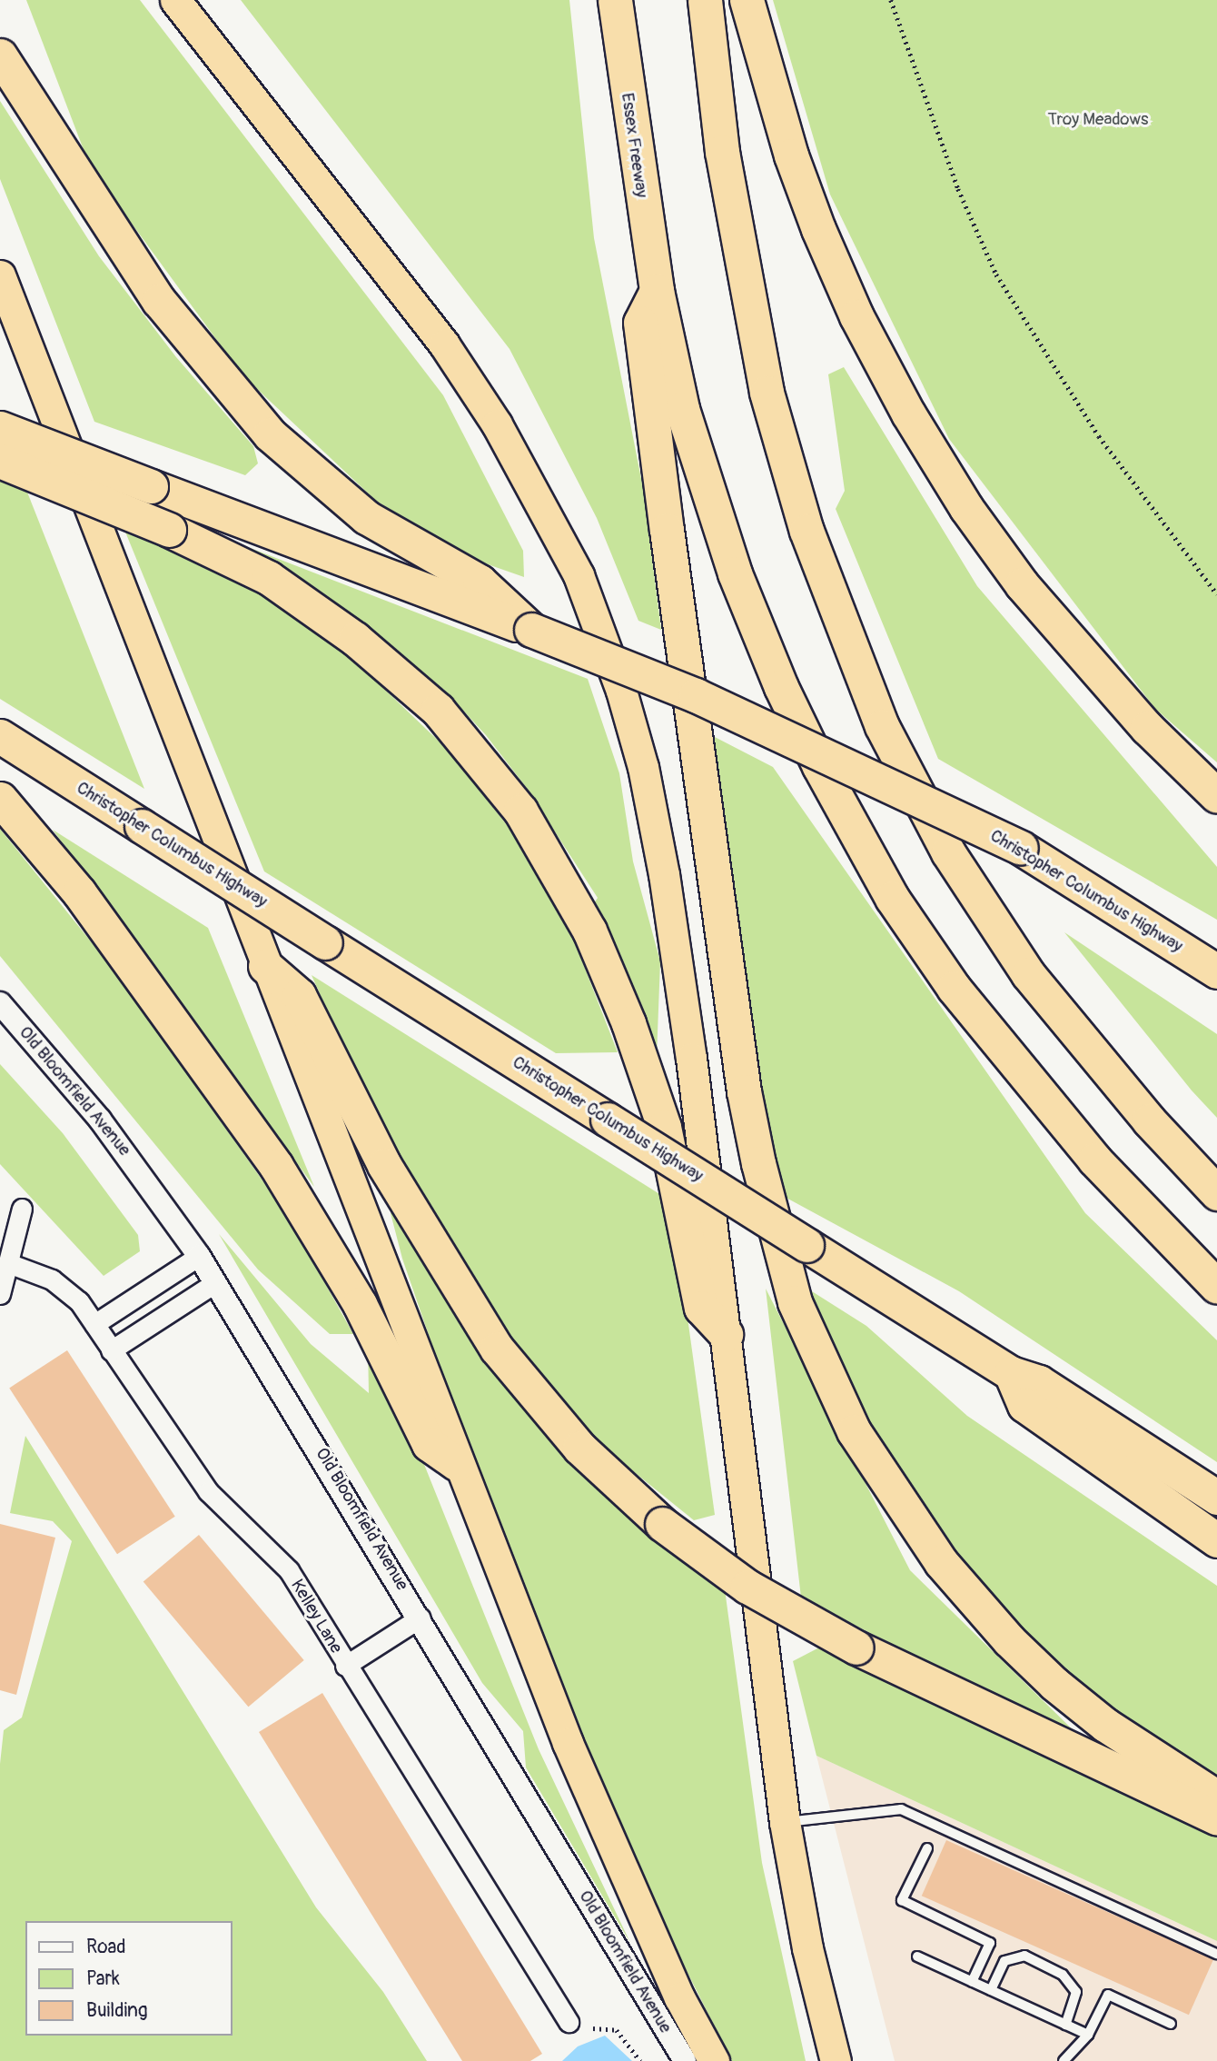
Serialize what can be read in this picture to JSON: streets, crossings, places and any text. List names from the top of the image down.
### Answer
{
  "streets": {
    "highway": ["Essex Freeway", "Christopher Columbus Highway"],
    "street": ["Old Bloomfield Avenue", "Kelley Lane"]
  },
  "parks": ["Troy Meadows"],
  "legend": ["Road", "Park", "Building"]
}
